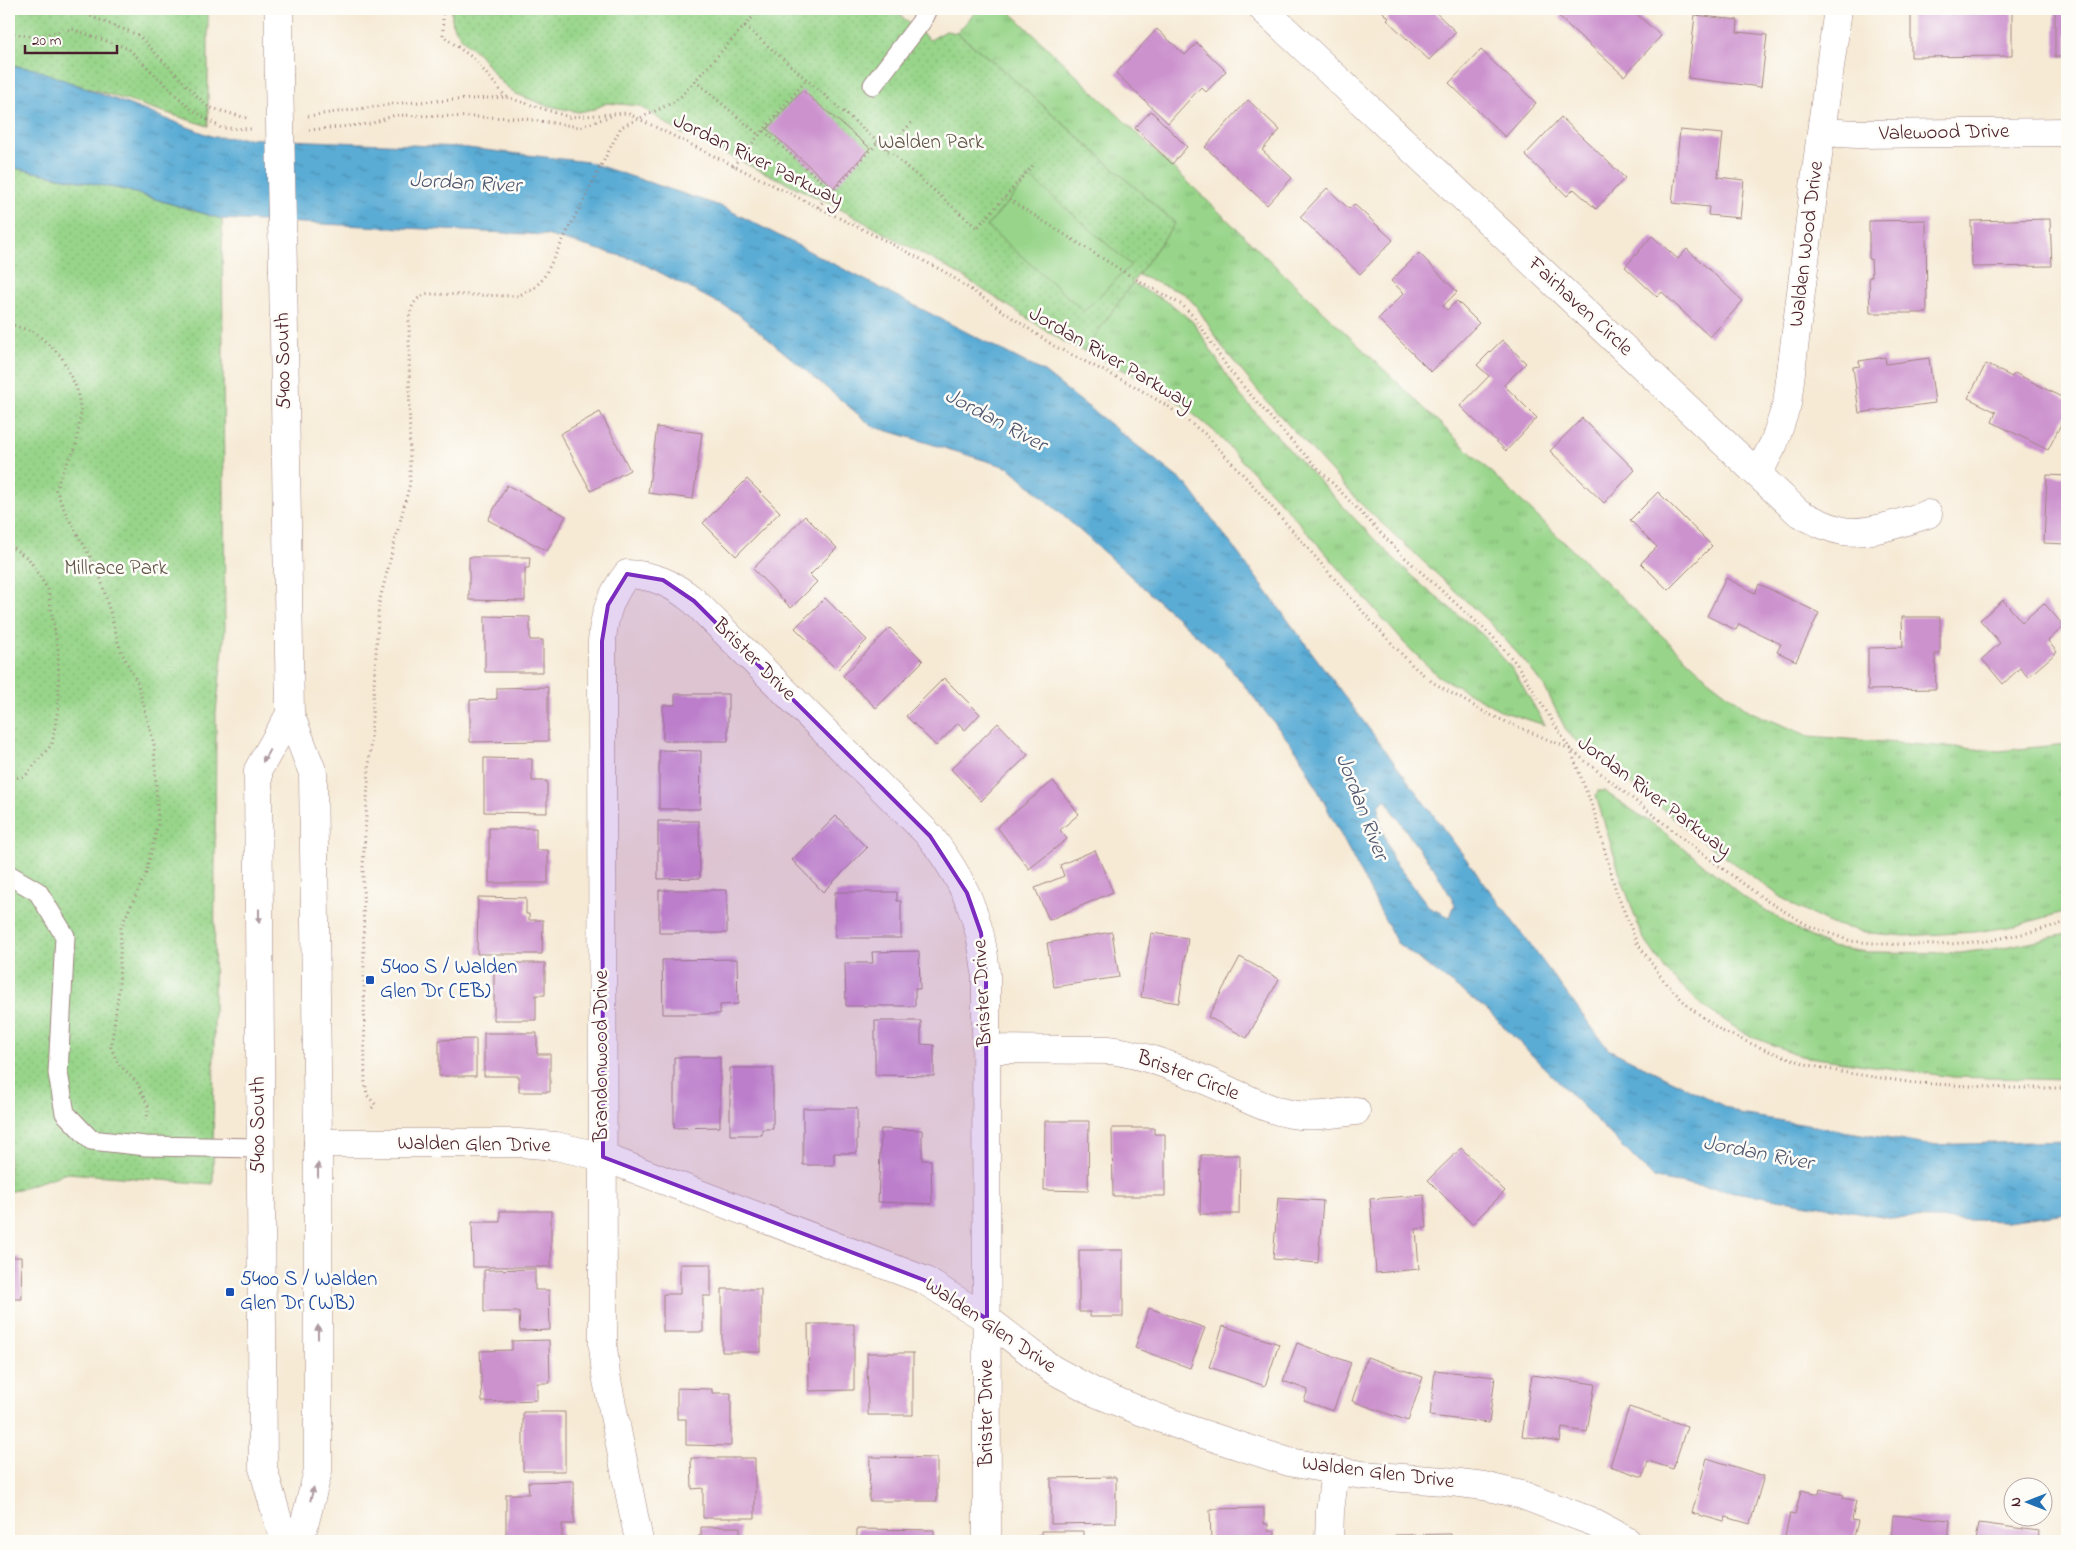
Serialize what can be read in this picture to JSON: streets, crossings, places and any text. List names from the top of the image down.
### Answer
{
  "streets": {
    "street": [
      "Valewood Drive",
      "Walden Wood Drive",
      "Fairhaven Circle",
      "5400 South",
      "Brister Drive",
      "Brandonwood Drive",
      "Brister Circle",
      "Walden Glen Drive"
    ],
    "path": ["Jordan River Parkway"]
  },
  "crossings": [
    ["Valewood Drive", "Walden Wood Drive"],
    ["Walden Wood Drive", "Fairhaven Circle"],
    ["5400 South", "Walden Glen Drive"],
    ["Brister Drive", "Brandonwood Drive"],
    ["Brister Drive", "Brister Circle"],
    ["Brister Drive", "Walden Glen Drive"],
    ["Brandonwood Drive", "Walden Glen Drive"]
  ],
  "water": ["Jordan River"],
  "parks": ["Walden Park", "Millrace Park"],
  "places": {
    "transit": ["5400 S / Walden Glen Dr (EB)", "5400 S / Walden Glen Dr (WB)"]
  },
  "scale_bar": "20 m",
  "north": "left"
}
